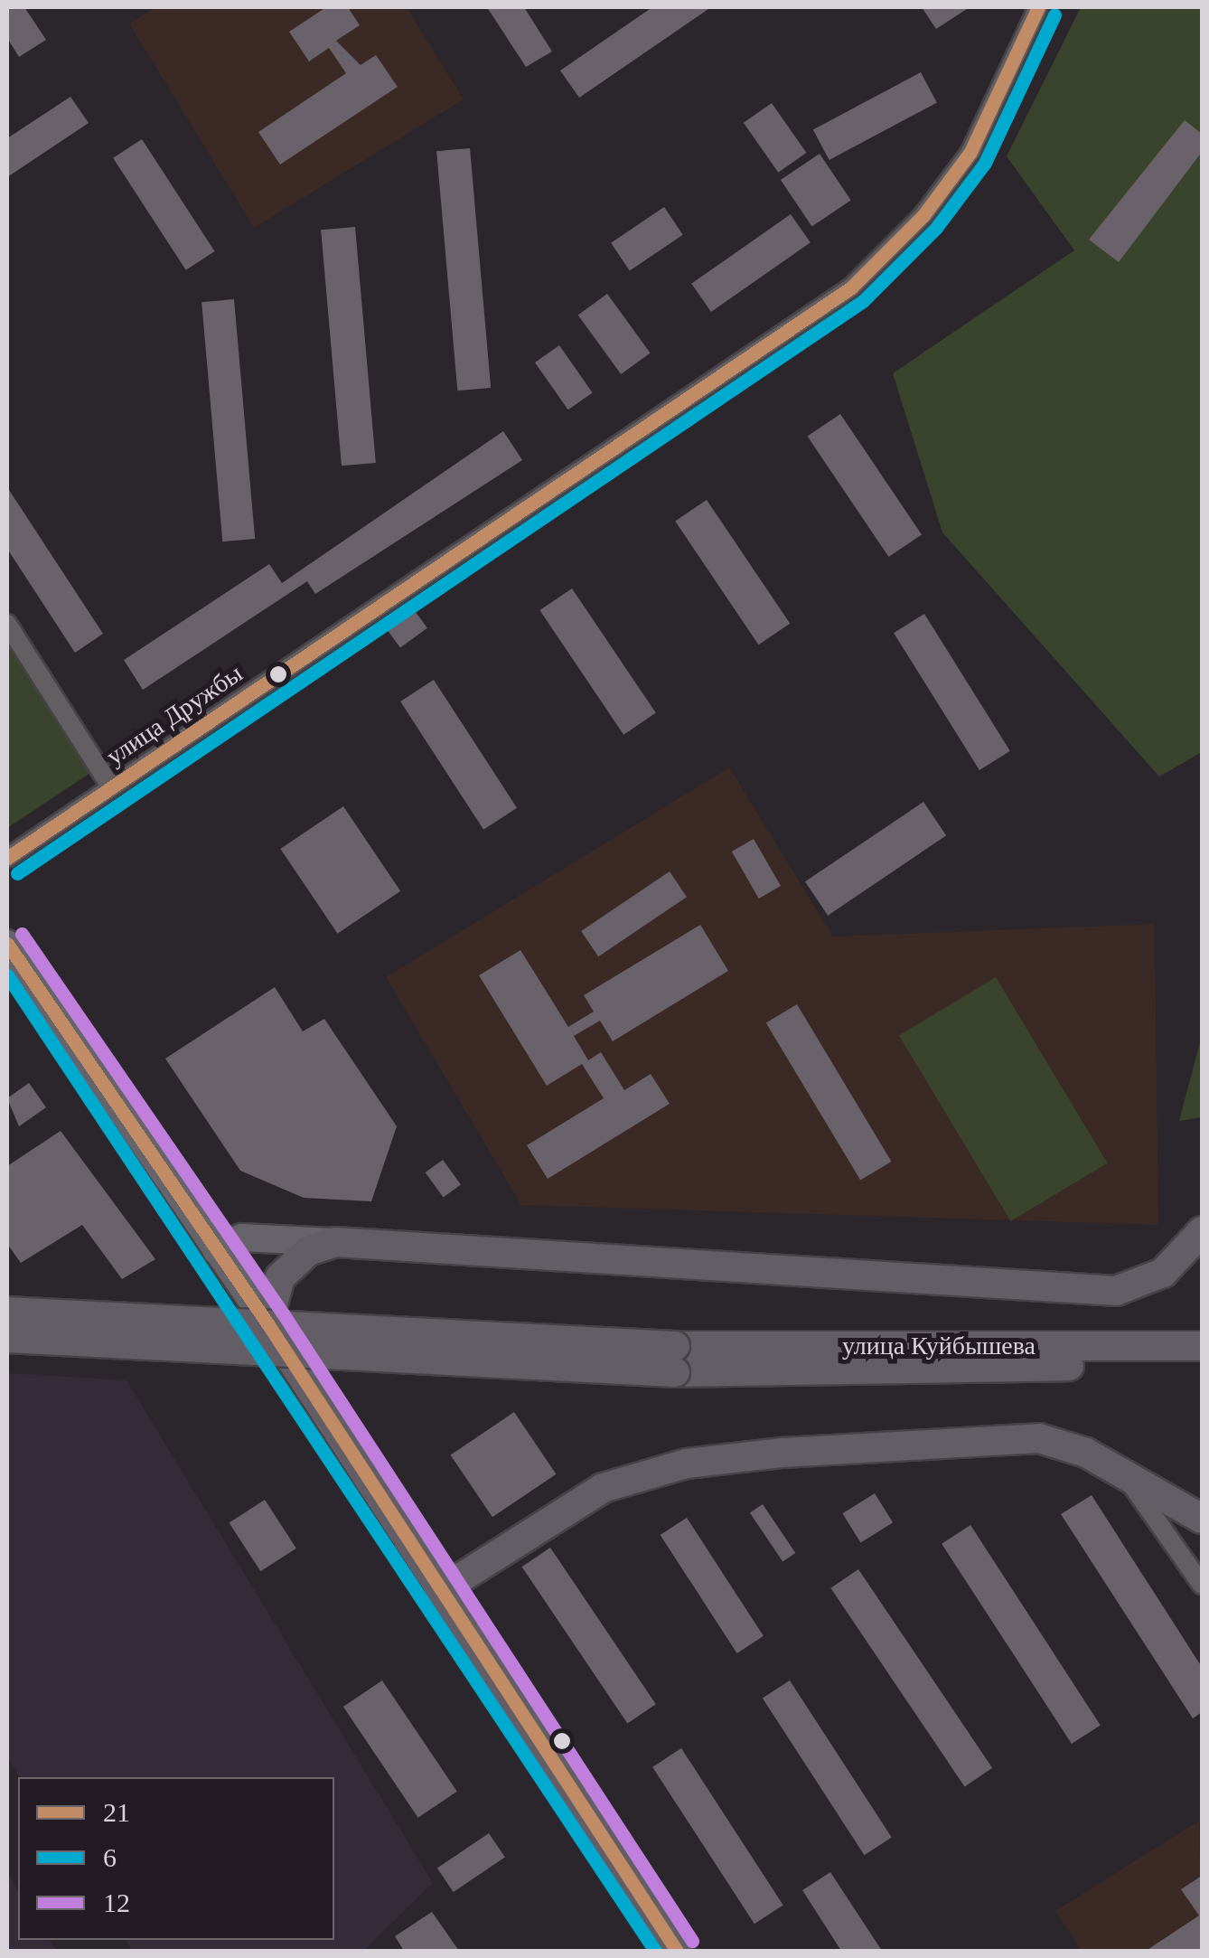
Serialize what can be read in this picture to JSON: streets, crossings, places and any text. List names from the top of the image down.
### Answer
{
  "streets": {
    "main road": ["улица Куйбышева"],
    "street": ["улица Дружбы"]
  },
  "lines": ["transit line 21", "transit line 6", "transit line 12"],
  "legend": ["21", "6", "12"]
}
